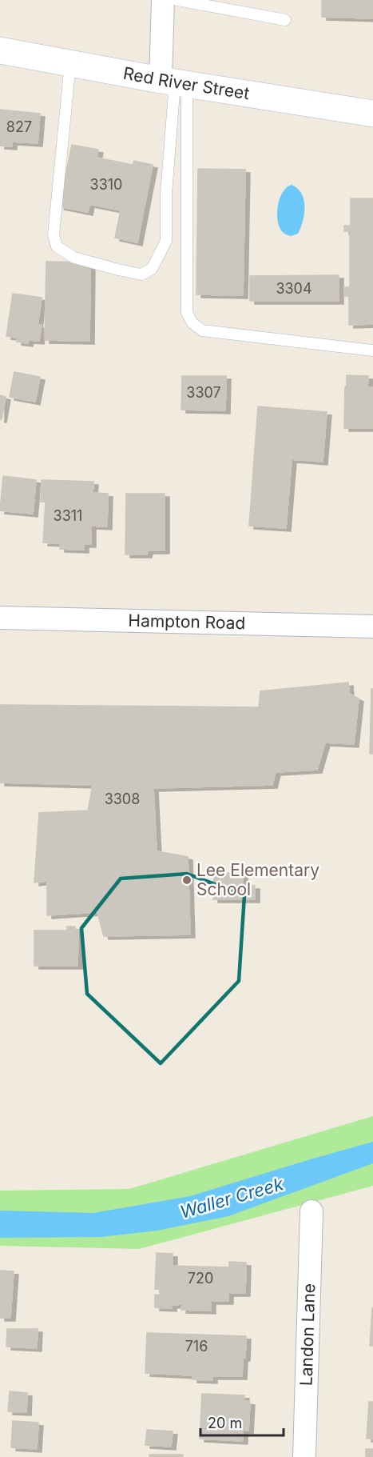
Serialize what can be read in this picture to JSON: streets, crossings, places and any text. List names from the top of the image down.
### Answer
{
  "streets": {
    "main road": ["Red River Street"],
    "street": ["Hampton Road", "Landon Lane"]
  },
  "water": ["Waller Creek"],
  "places": ["Lee Elementary School"],
  "house_numbers": [
    "827",
    "3310",
    "3304",
    "3307",
    "3311",
    "3308",
    "720",
    "716"
  ],
  "scale_bar": "20 m"
}
